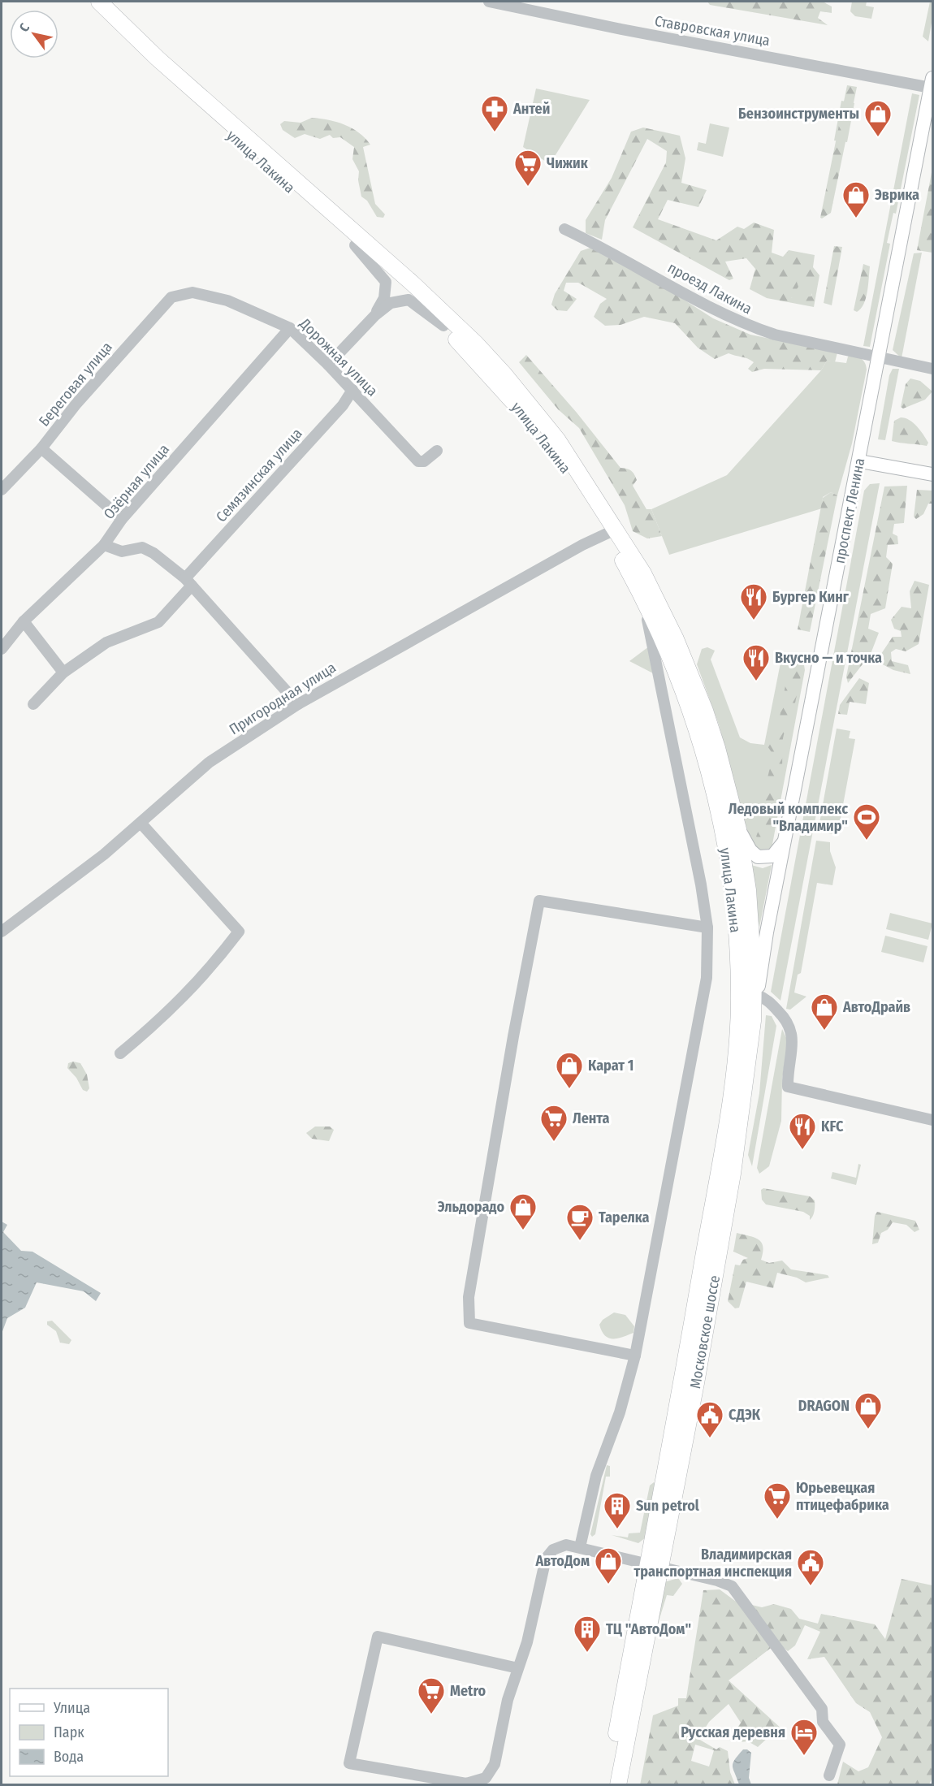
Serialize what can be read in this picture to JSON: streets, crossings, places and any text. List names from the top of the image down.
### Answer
{
  "streets": {
    "highway": ["улица Лакина", "Московское шоссе"],
    "main road": ["проспект Ленина"],
    "street": [
      "Ставровская улица",
      "проезд Лакина",
      "Дорожная улица",
      "Береговая улица",
      "Семязинская улица",
      "Озёрная улица",
      "Пригородная улица"
    ]
  },
  "crossings": [
    ["Ставровская улица", "проспект Ленина"],
    ["улица Лакина", "проспект Ленина"],
    ["улица Лакина", "Пригородная улица"],
    ["улица Лакина", "Московское шоссе"],
    ["проезд Лакина", "проспект Ленина"],
    ["Дорожная улица", "Береговая улица"],
    ["Дорожная улица", "Семязинская улица"],
    ["Дорожная улица", "Озёрная улица"]
  ],
  "places": {
    "pharmacy": ["Антей"],
    "shop": [
      "Бензоинструменты",
      "Эврика",
      "АвтоДрайв",
      "Карат 1",
      "Эльдорадо",
      "DRAGON",
      "АвтоДом"
    ],
    "supermarket": [
      "Чижик",
      "Лента",
      "Юрьевецкая птицефабрика",
      "Metro"
    ],
    "restaurant": ["Бургер Кинг", "Вкусно — и точка", "KFC"],
    "sports": ["Ледовый комплекс \"Владимир\""],
    "cafe": ["Тарелка"],
    "public building": ["СДЭК", "Владимирская транспортная инспекция"],
    "building": ["Sun petrol", "ТЦ \"АвтоДом\""],
    "hotel": ["Русская деревня"]
  },
  "legend": ["Улица", "Парк", "Вода"],
  "north": "top left"
}
